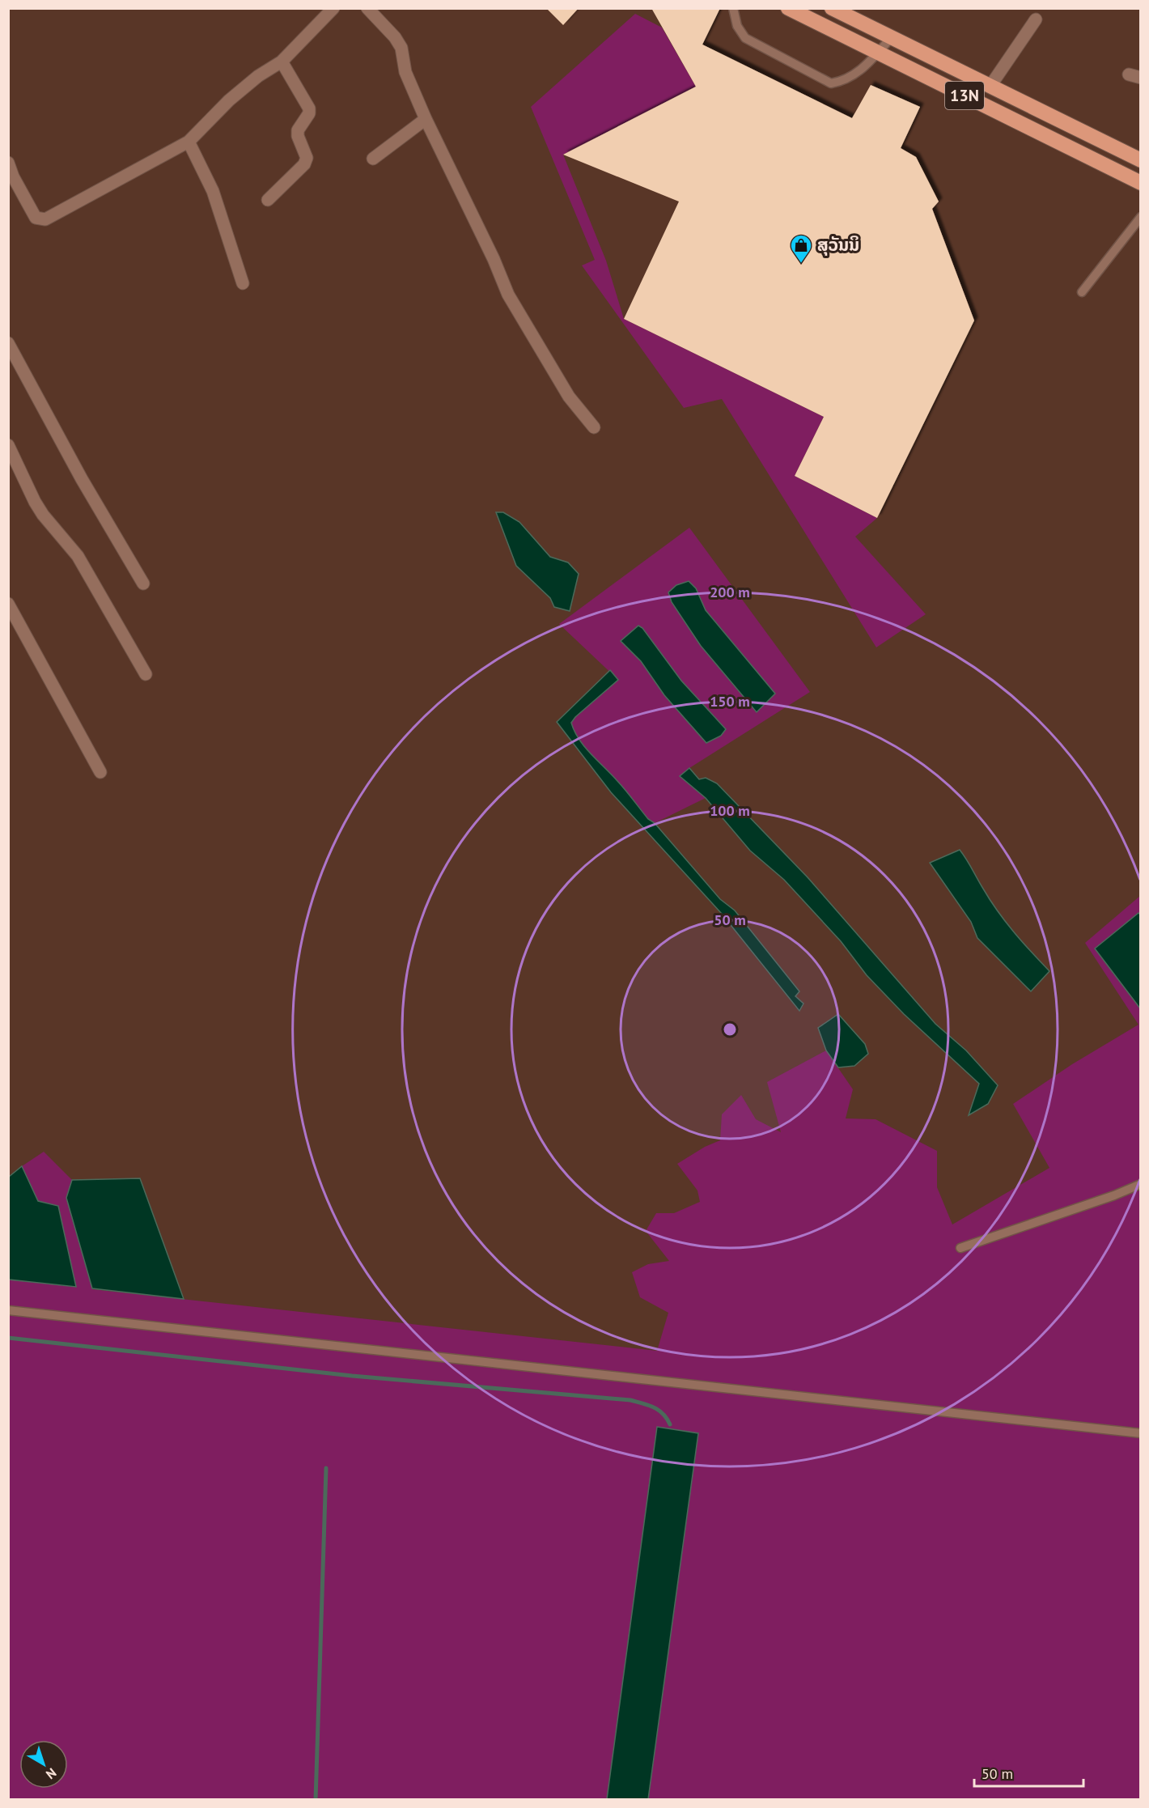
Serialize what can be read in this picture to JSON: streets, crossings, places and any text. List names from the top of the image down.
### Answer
{
  "streets": {
    "highway": ["13N"]
  },
  "places": {
    "shop": ["ສຸວັນນິ"]
  },
  "scale_bar": "50 m",
  "north": "bottom right",
  "rings": [
    "200 m",
    "150 m",
    "100 m",
    "50 m"
  ]
}
